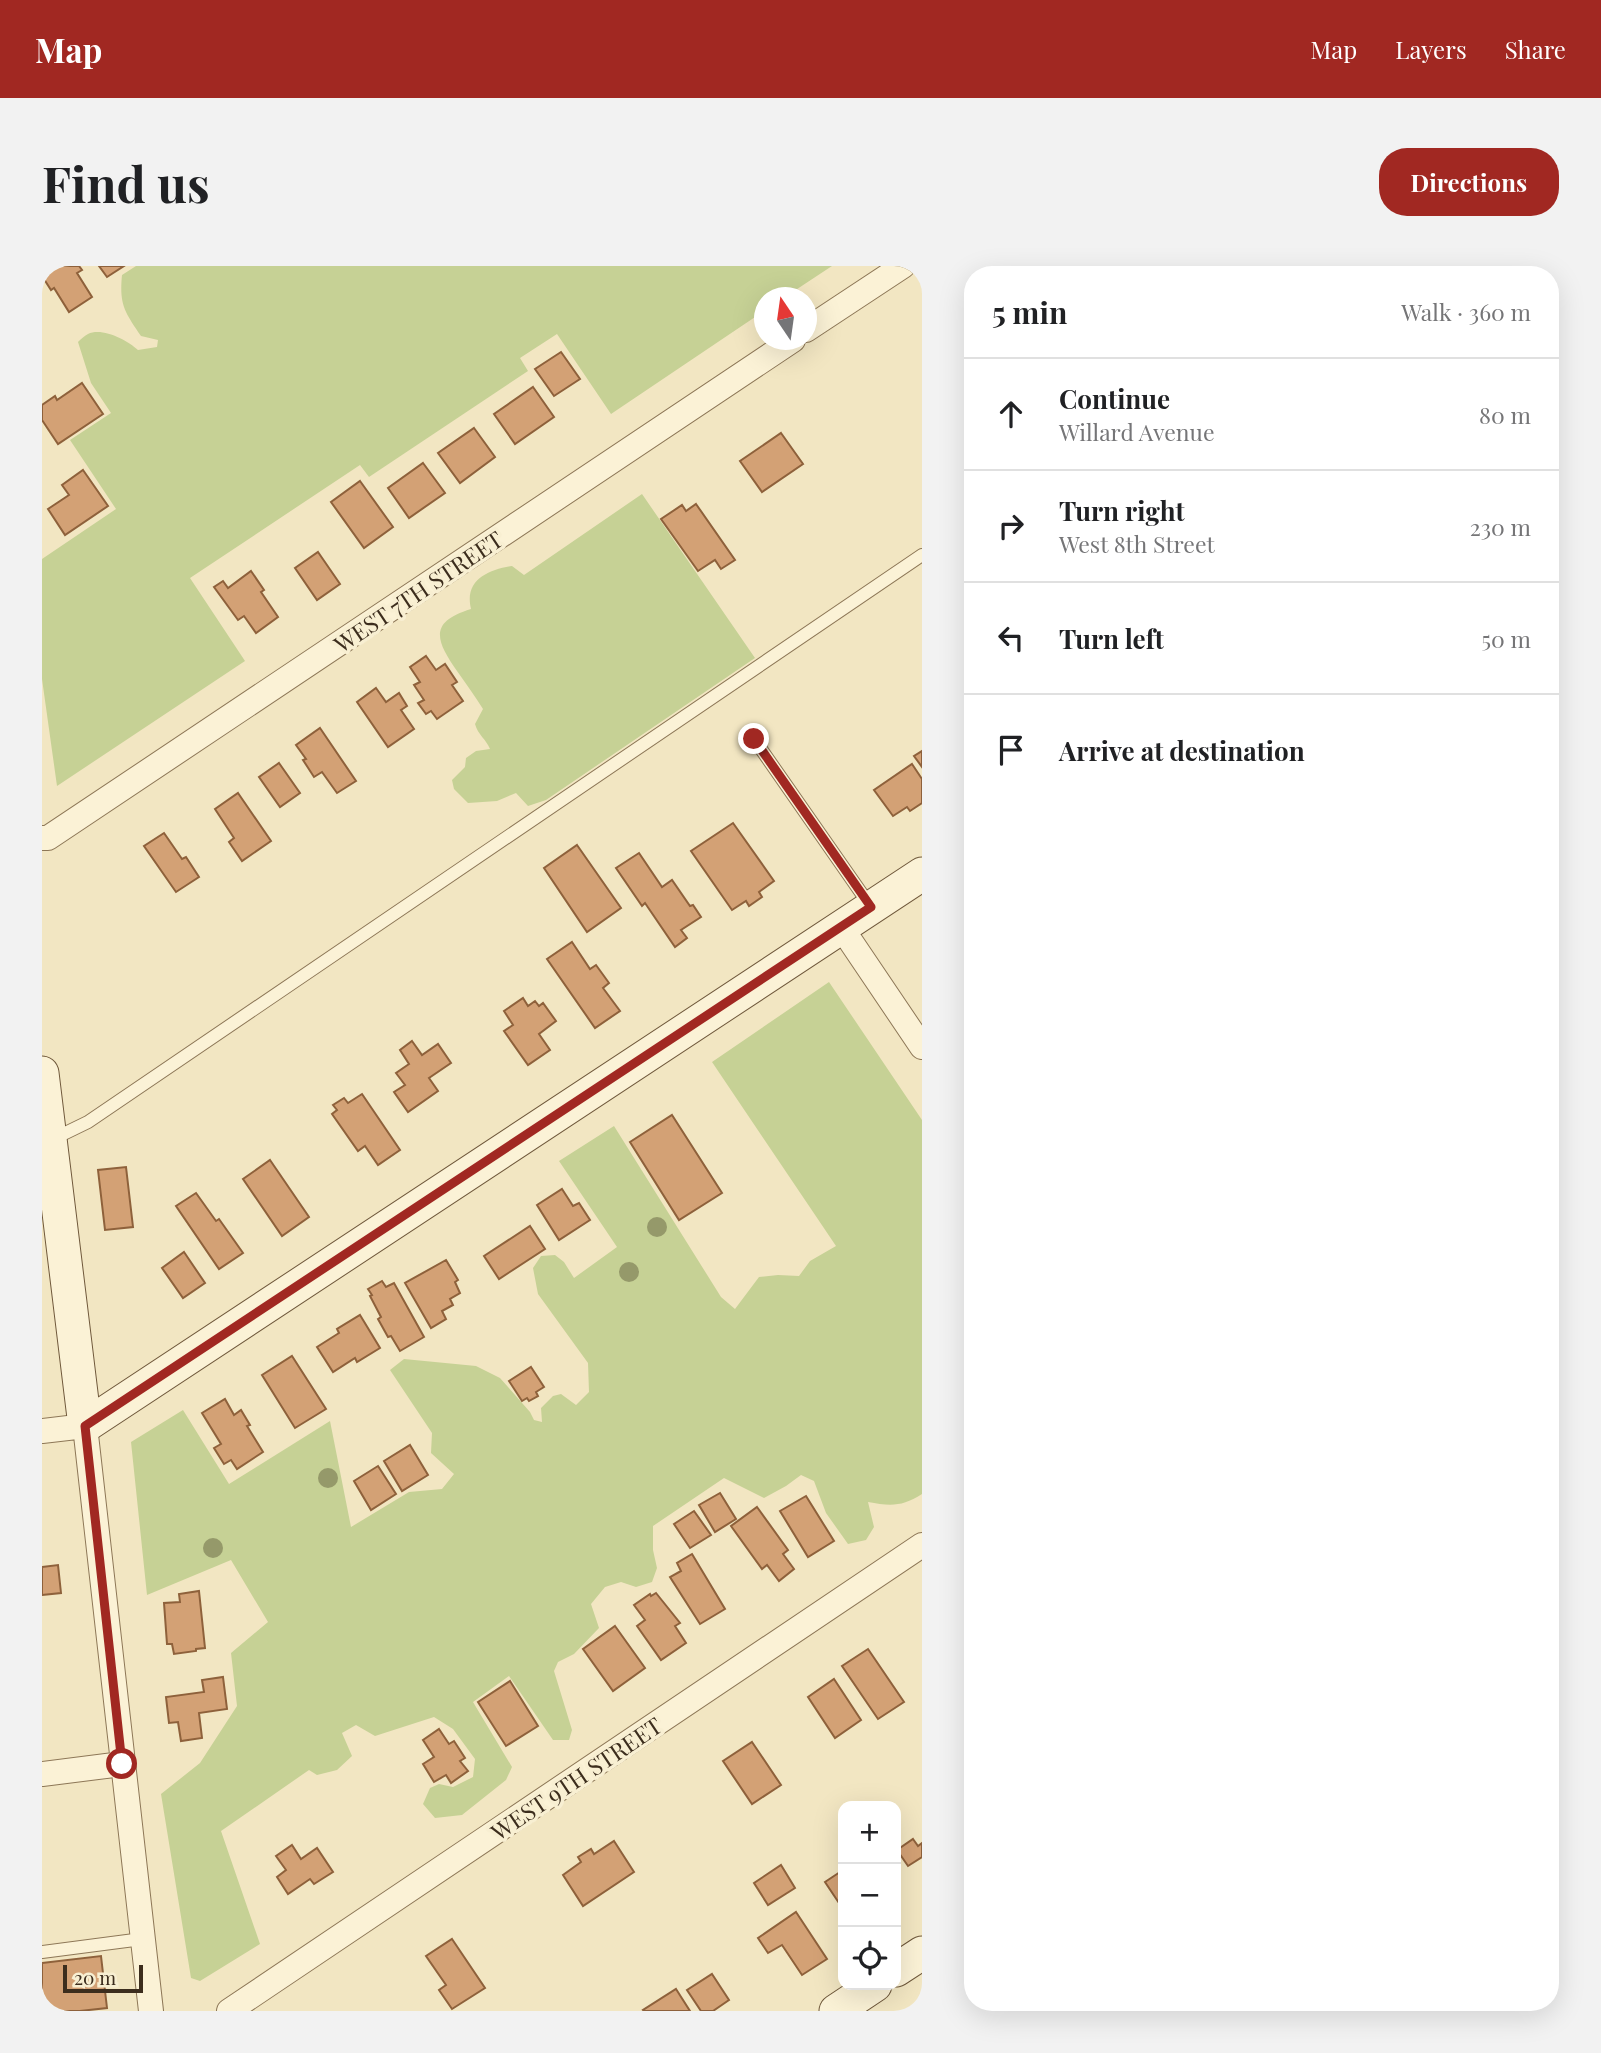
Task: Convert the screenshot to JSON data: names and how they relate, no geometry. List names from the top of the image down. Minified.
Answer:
{"streets":{"street":["WEST 7TH STREET","WEST 9TH STREET"]},"scale_bar":"20 m","north":"top","page":{"header":"Map","nav":["Map","Layers","Share"],"buttons":"Directions","title":"Find us","heading":["5 min","Walk · 360 m"],"list":[["Continue","Willard Avenue","80 m"],["Turn right","West 8th Street","230 m"],["Turn left","50 m"],"Arrive at destination"],"map_buttons":["+","−"],"scale":"20 m"}}
